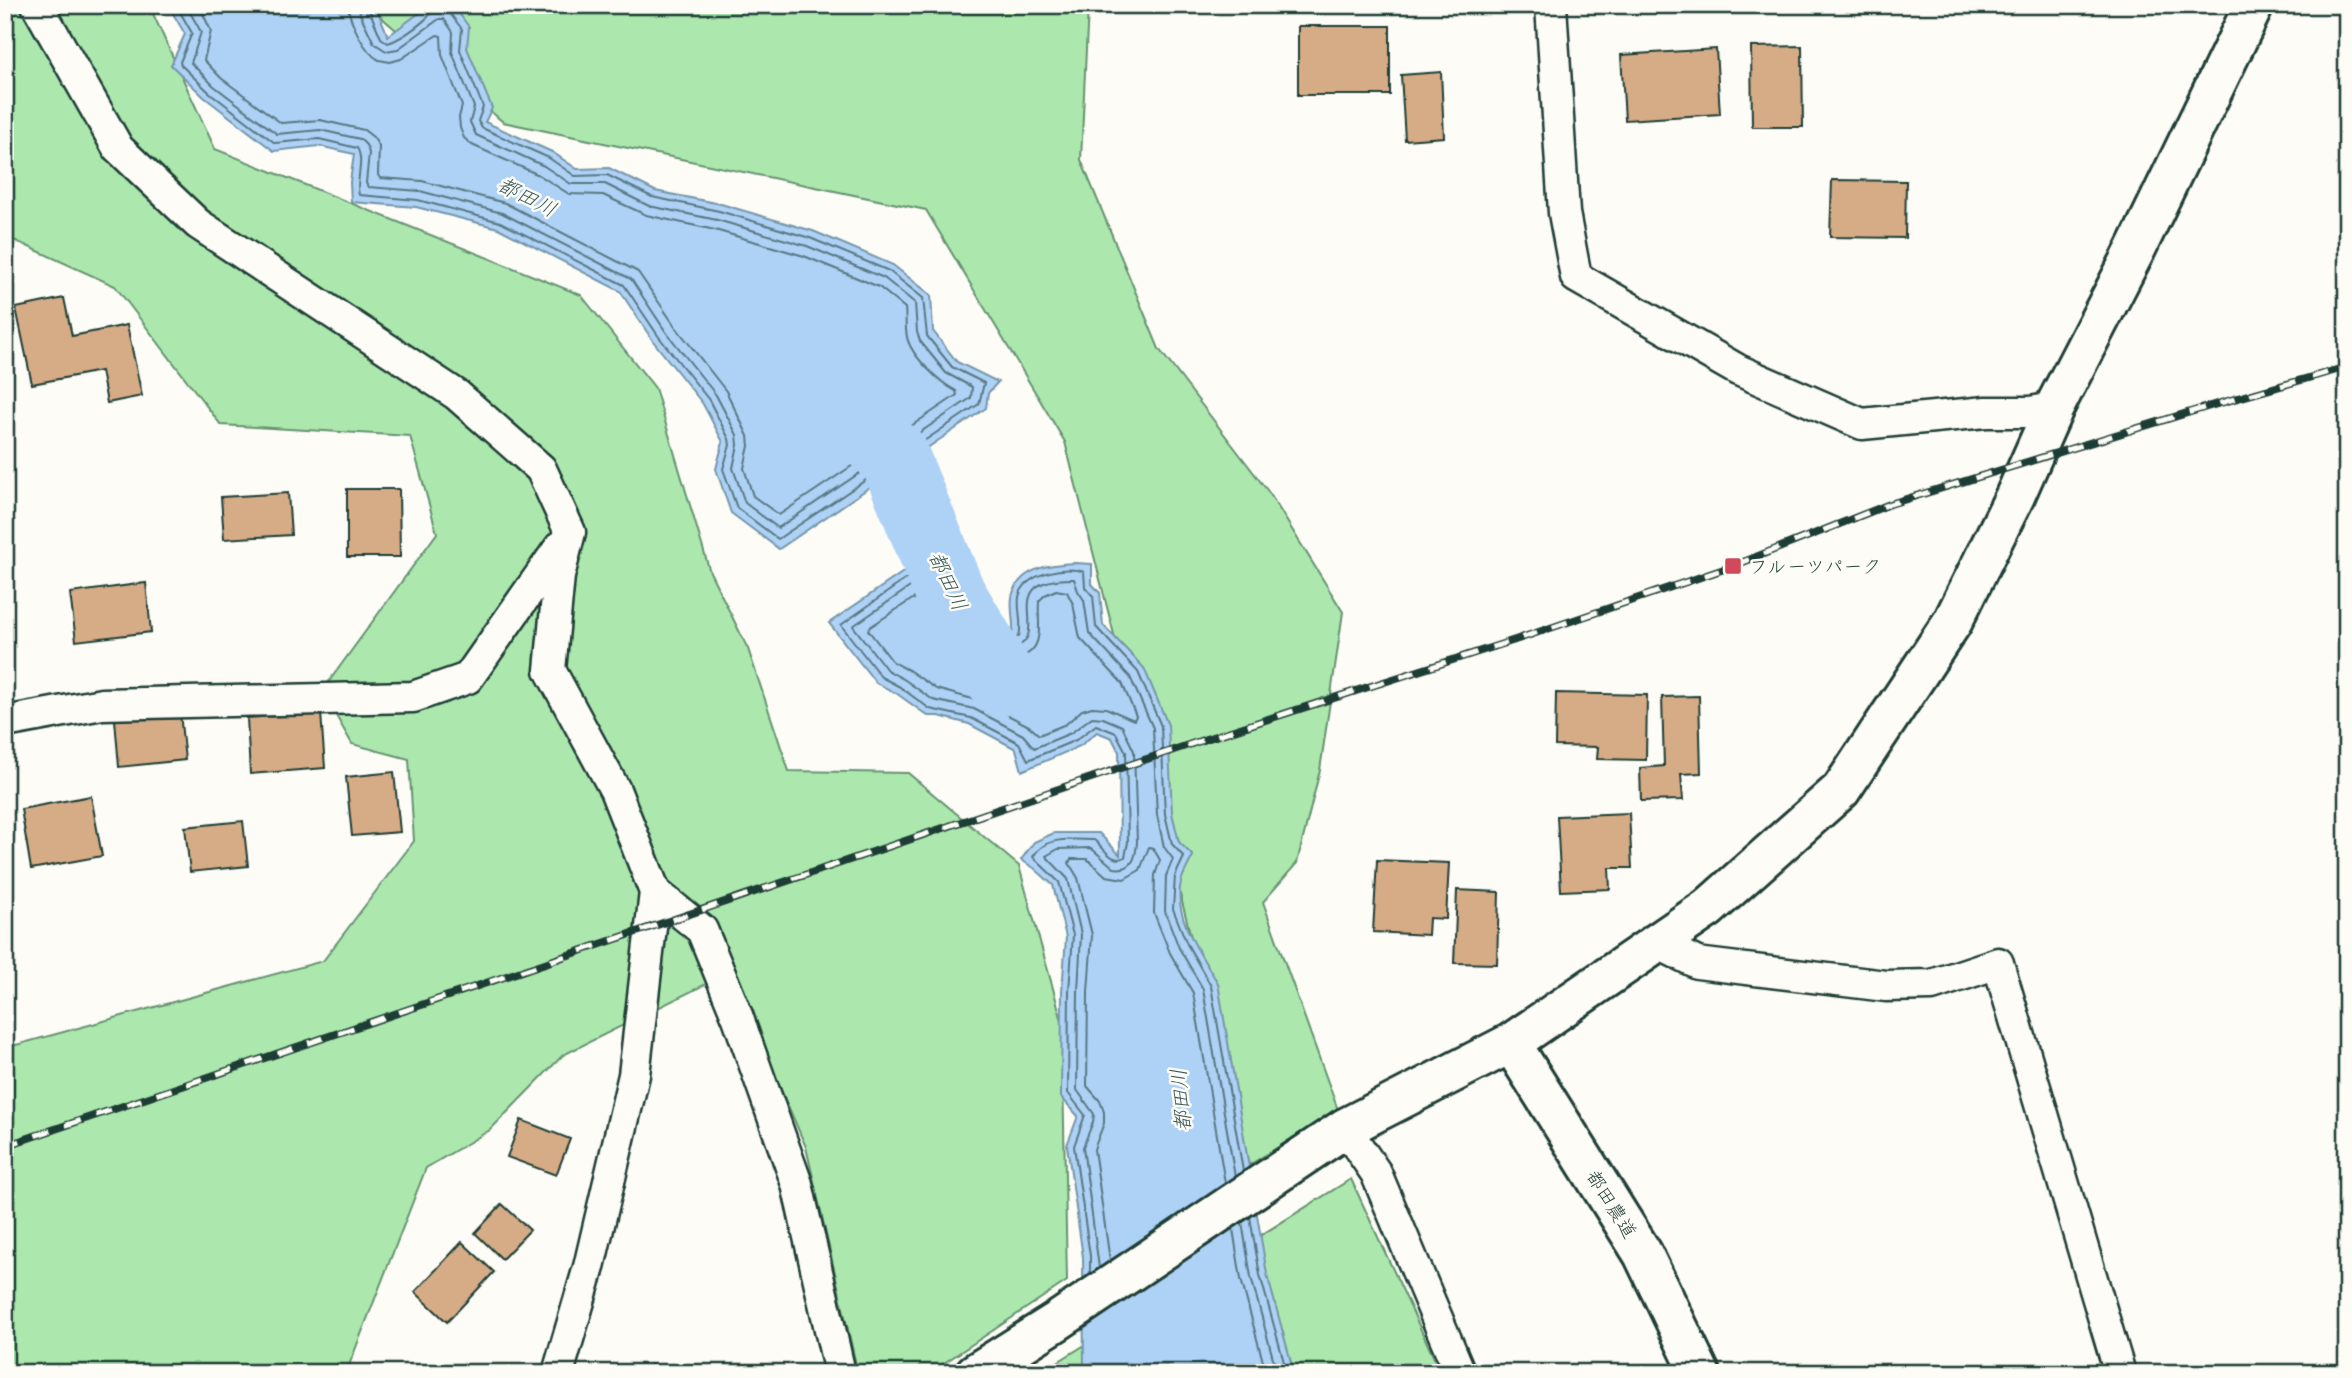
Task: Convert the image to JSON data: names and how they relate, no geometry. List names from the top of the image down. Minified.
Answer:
{"streets":{"street":["都田農道"]},"water":["都田川"],"places":{"transit":["フルーツパーク"]}}
